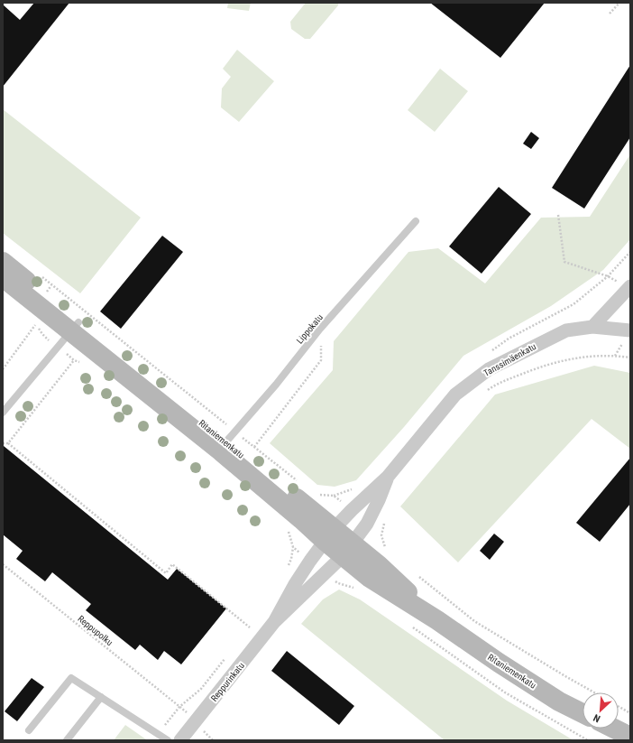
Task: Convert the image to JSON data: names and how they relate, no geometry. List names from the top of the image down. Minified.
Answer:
{"streets":{"street":["Tanssimäenkatu","Ritaniemenkatu","Reppurinkatu"],"lane":["Lippokatu"],"path":["Reppupolku"]},"crossings":[["Lippokatu","Ritaniemenkatu"],["Tanssimäenkatu","Ritaniemenkatu"],["Tanssimäenkatu","Reppurinkatu"],["Ritaniemenkatu","Reppurinkatu"]],"north":"bottom left"}
